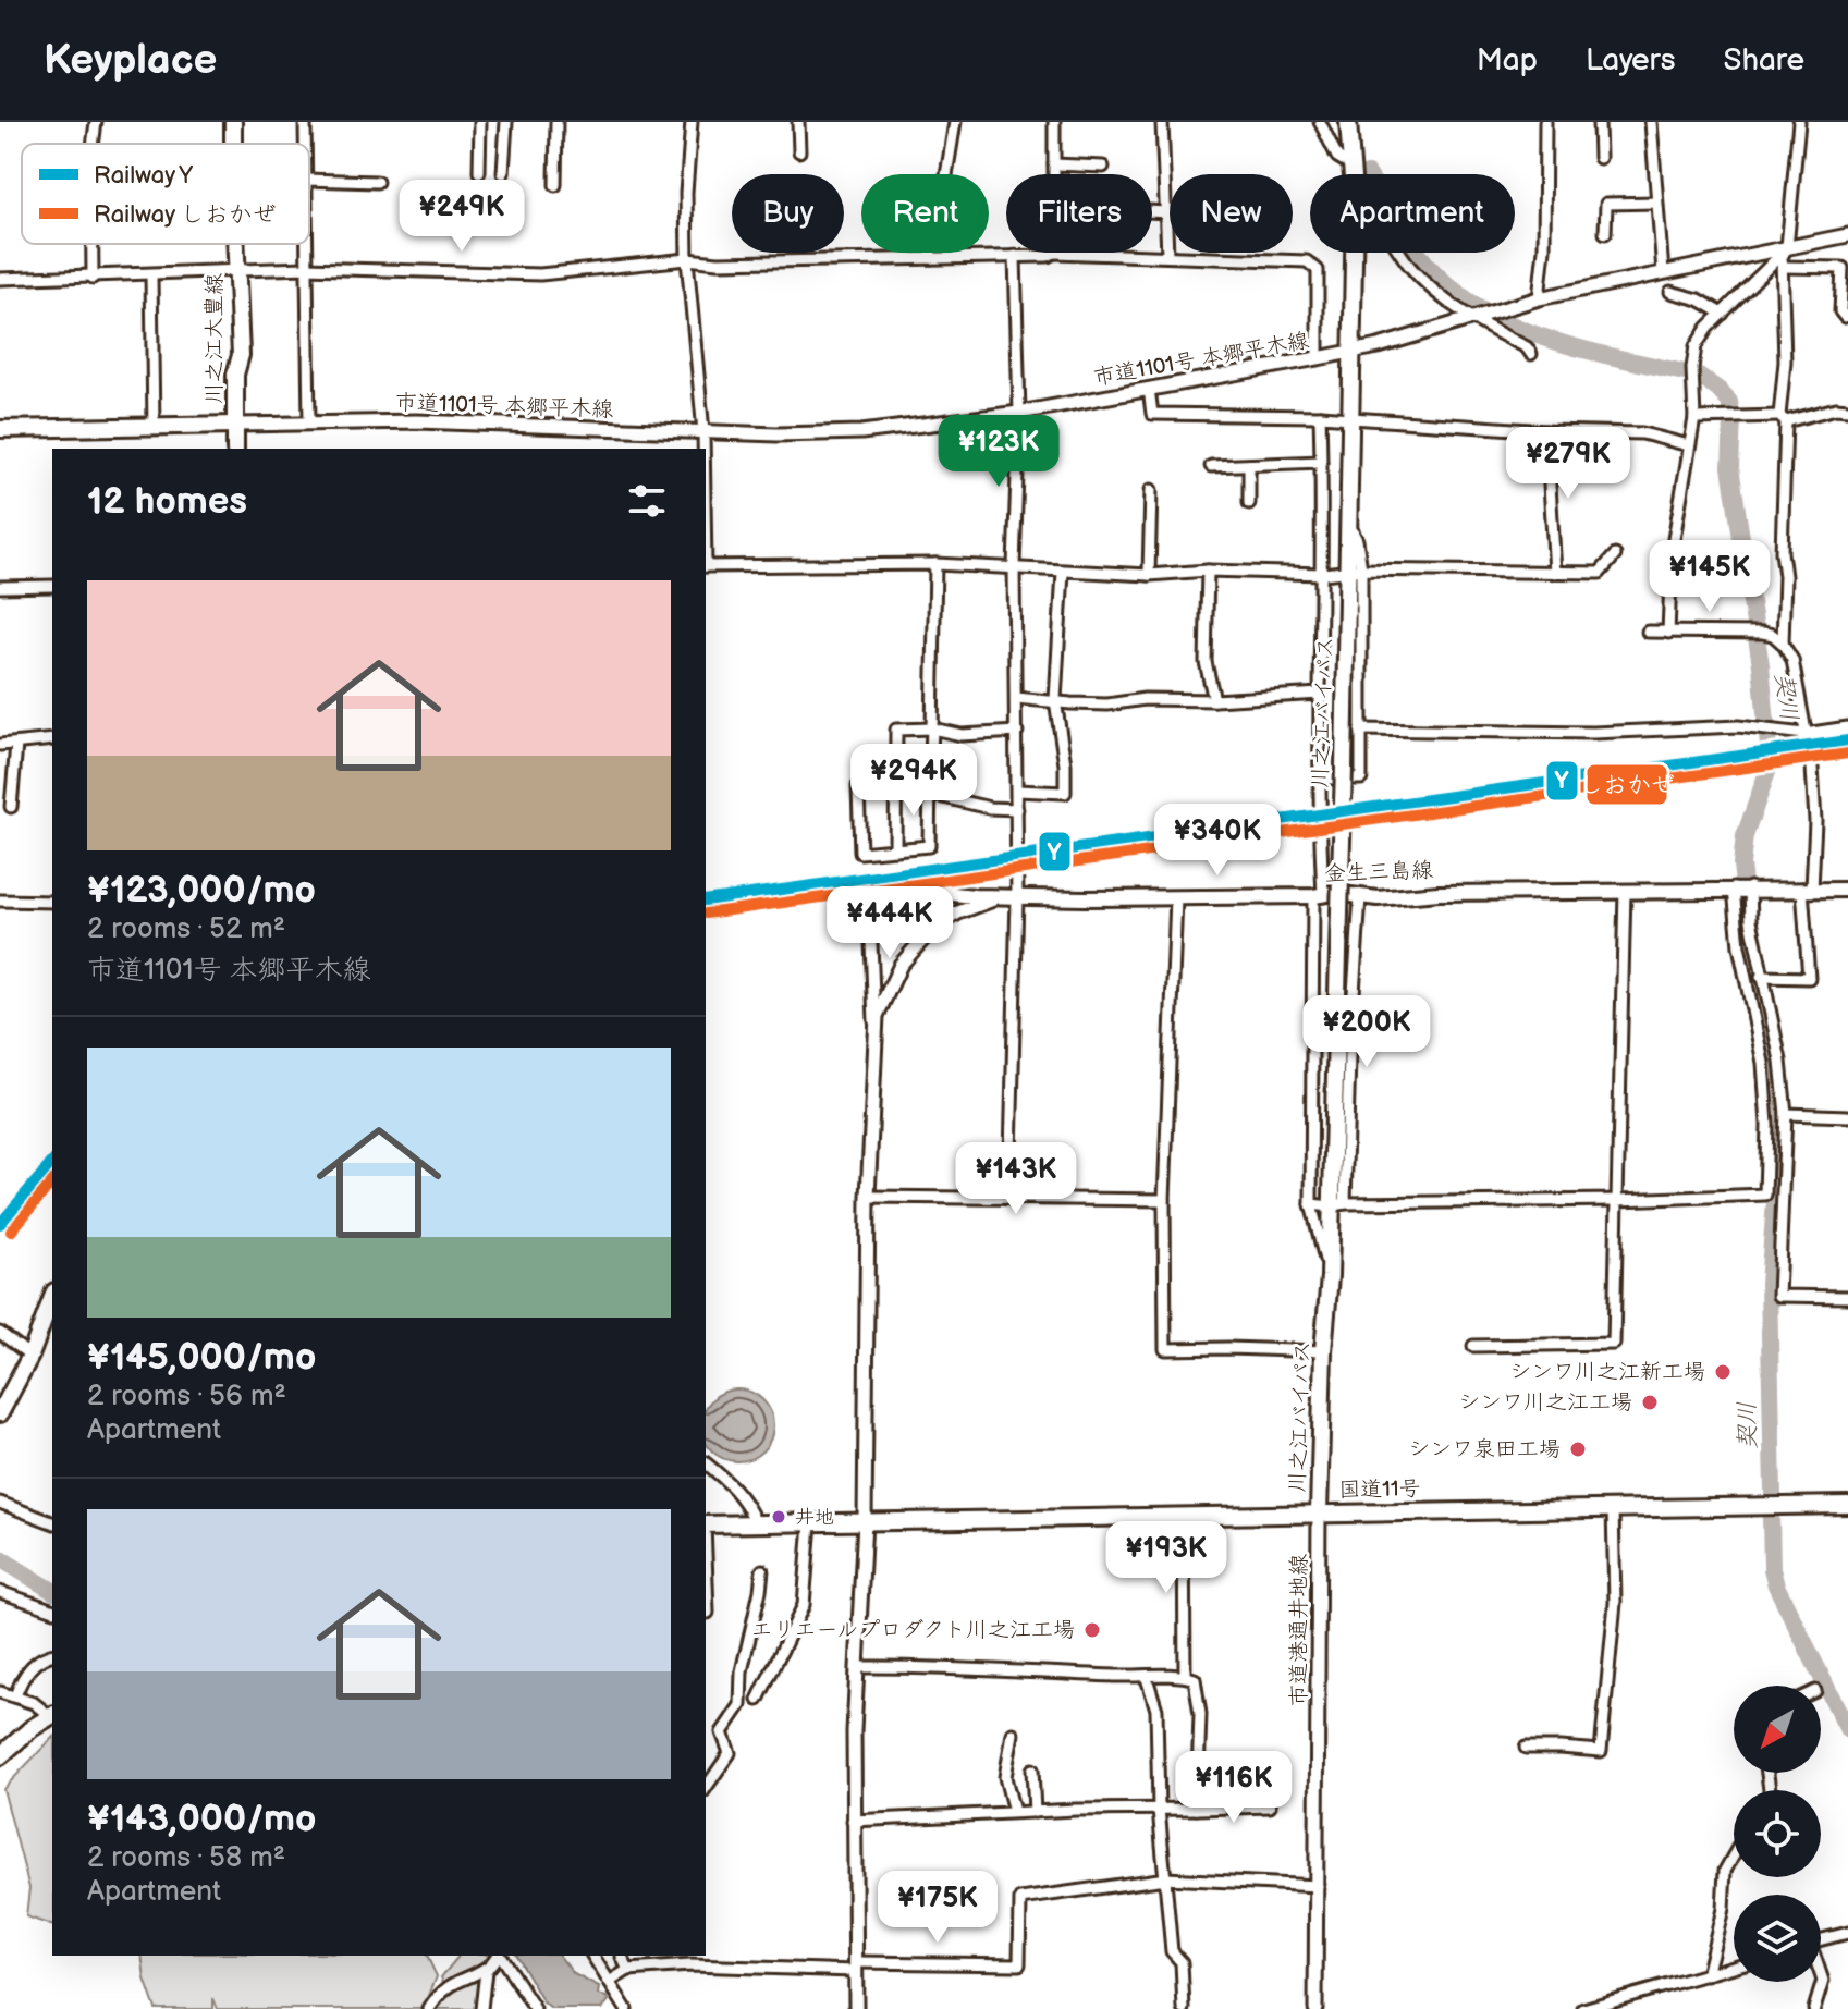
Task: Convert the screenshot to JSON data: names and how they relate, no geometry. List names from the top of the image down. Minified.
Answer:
{"streets":{"main road":["川之江大豊線","川之江バイパス","金生三島線","国道11号"],"street":["市道1101号 本郷平木線","市道港通井地線"]},"crossings":[["川之江大豊線","市道1101号 本郷平木線"],["市道1101号 本郷平木線","川之江バイパス"],["川之江バイパス","国道11号"],["川之江バイパス","市道港通井地線"],["国道11号","市道港通井地線"]],"water":["契川"],"places":["シンワ川之江新工場","シンワ川之江工場","シンワ泉田工場","井地","エリエールプロダクト川之江工場"],"lines":["rail line Y","rail line しおかぜ"],"legend":["Railway Y","Railway しおかぜ"],"north":"bottom left","page":{"header":"Keyplace","nav":["Map","Layers","Share"],"chip":["Buy","Rent","Filters","New","Apartment"],"price":["¥249K","¥123K","¥279K","¥145K","¥294K","¥340K","¥444K","¥200K","¥143K","¥193K","¥116K","¥175K"],"heading":"12 homes","list":[{"name":"¥123,000/mo","note":"2 rooms · 52 m² · 市道1101号 本郷平木線"},{"name":"¥145,000/mo","note":"2 rooms · 56 m² · Apartment"},{"name":"¥143,000/mo","note":"2 rooms · 58 m² · Apartment"}]}}
